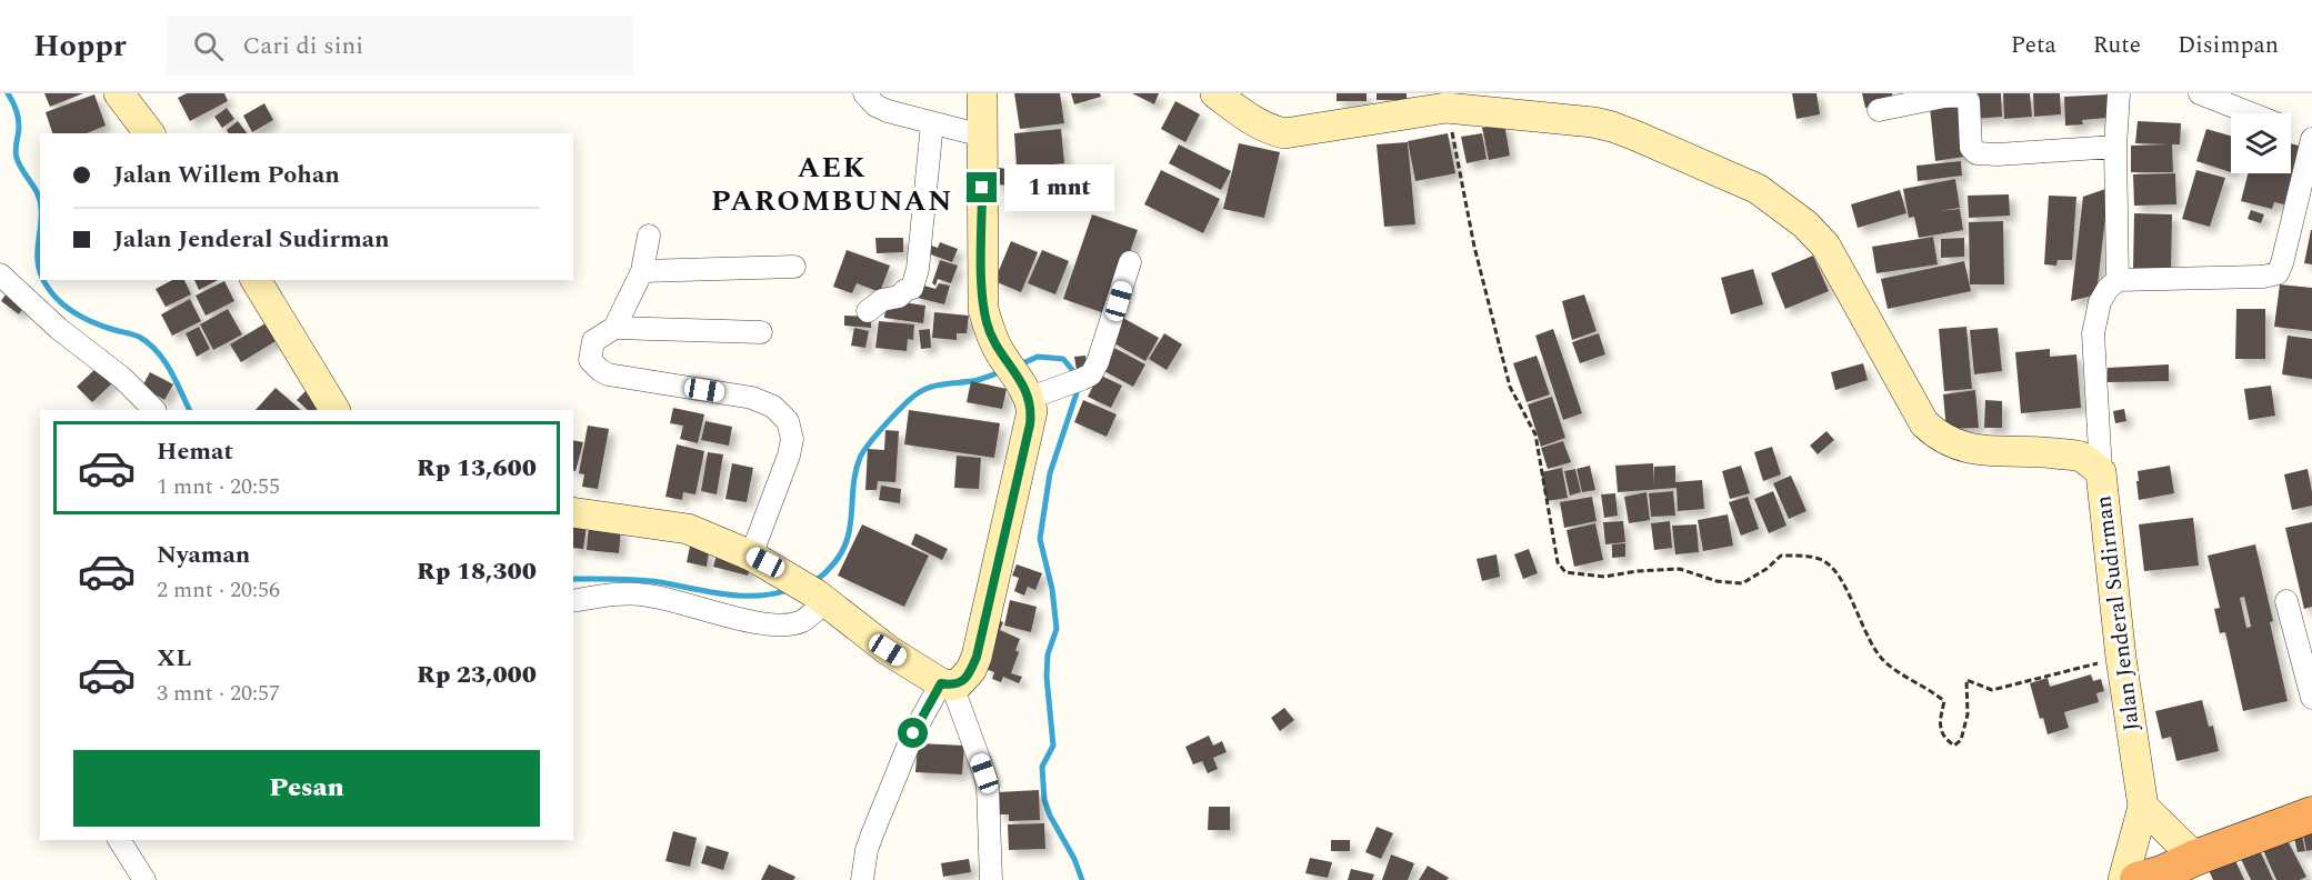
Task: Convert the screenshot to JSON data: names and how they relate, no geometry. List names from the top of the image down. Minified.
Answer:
{"streets":{"main road":["Jalan Jenderal Sudirman"]},"districts":["AEK PAROMBUNAN"],"page":{"header":"Hoppr","search":"Cari di sini","nav":["Peta","Rute","Disimpan"],"banner":["Jalan Willem Pohan","Jalan Jenderal Sudirman"],"bubble":"1 mnt","list":[{"name":"Hemat","note":"1 mnt · 20:55","value":"Rp 13,600"},{"name":"Nyaman","note":"2 mnt · 20:56","value":"Rp 18,300"},{"name":"XL","note":"3 mnt · 20:57","value":"Rp 23,000"}],"buttons":"Pesan"}}
